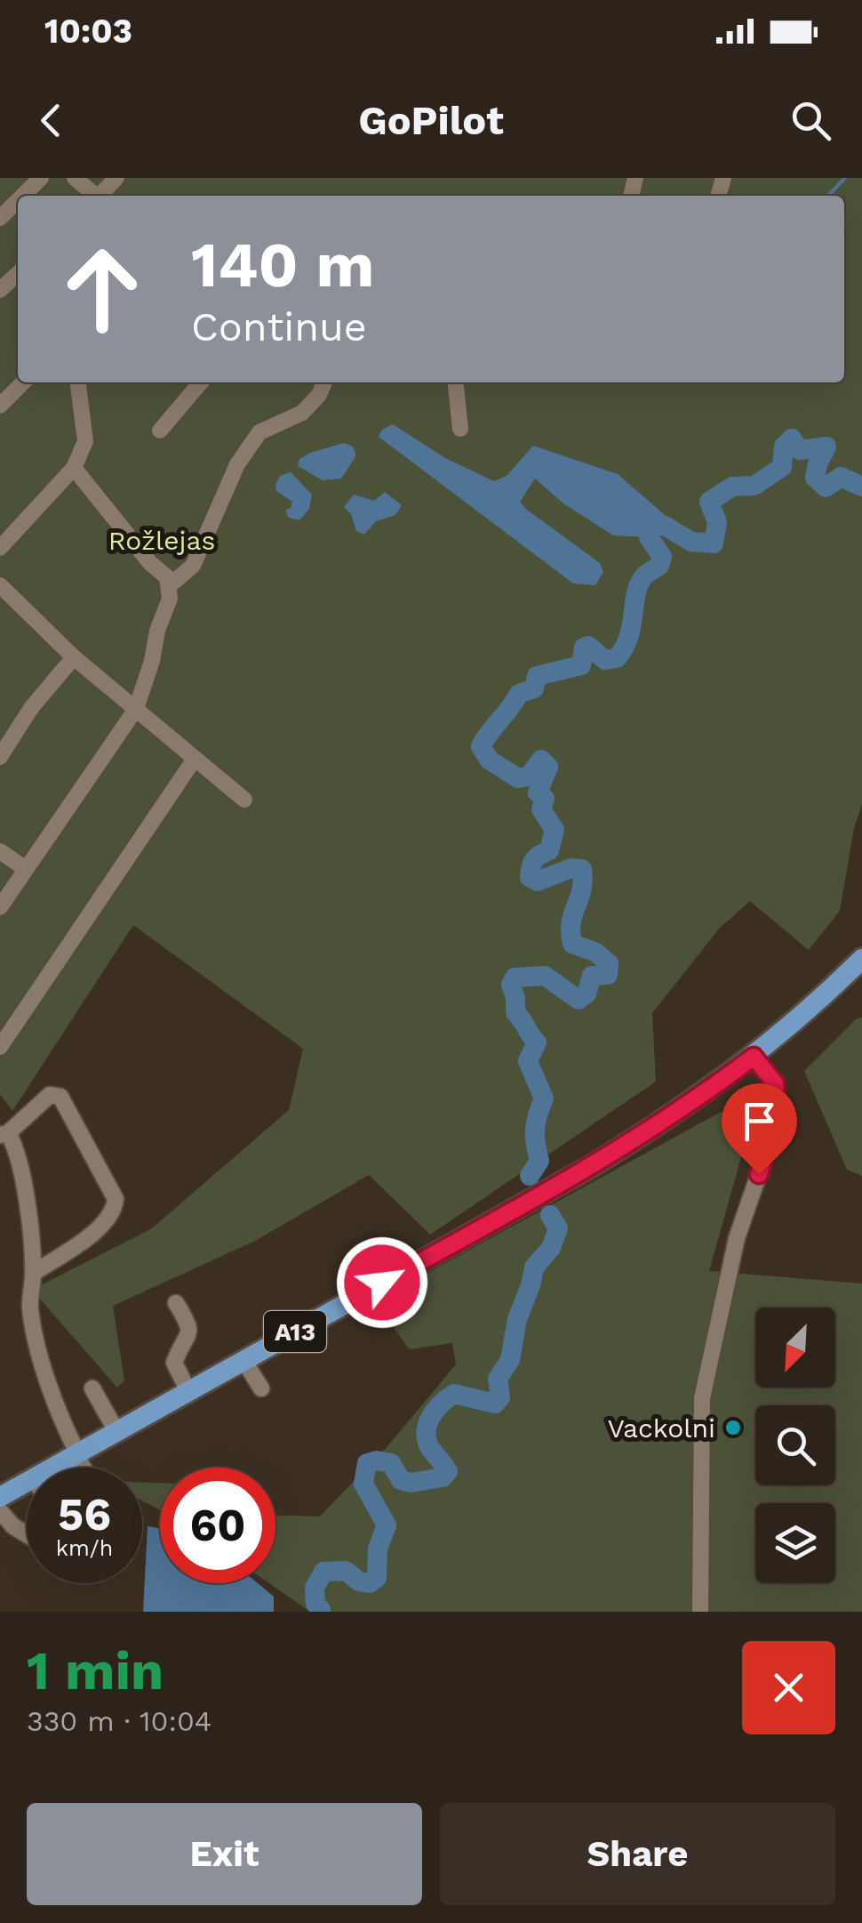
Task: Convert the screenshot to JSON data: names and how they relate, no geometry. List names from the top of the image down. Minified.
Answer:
{"streets":{"main road":["A13"]},"parks":["Rožlejas"],"places":["Vackolni"],"north":"bottom left","page":{"status":"10:03","header":"GoPilot","turn":["140 m","Continue"],"speed":"56 km/h","limit":"60","heading":["1 min","330 m · 10:04"],"buttons":["Exit","Share"]}}
